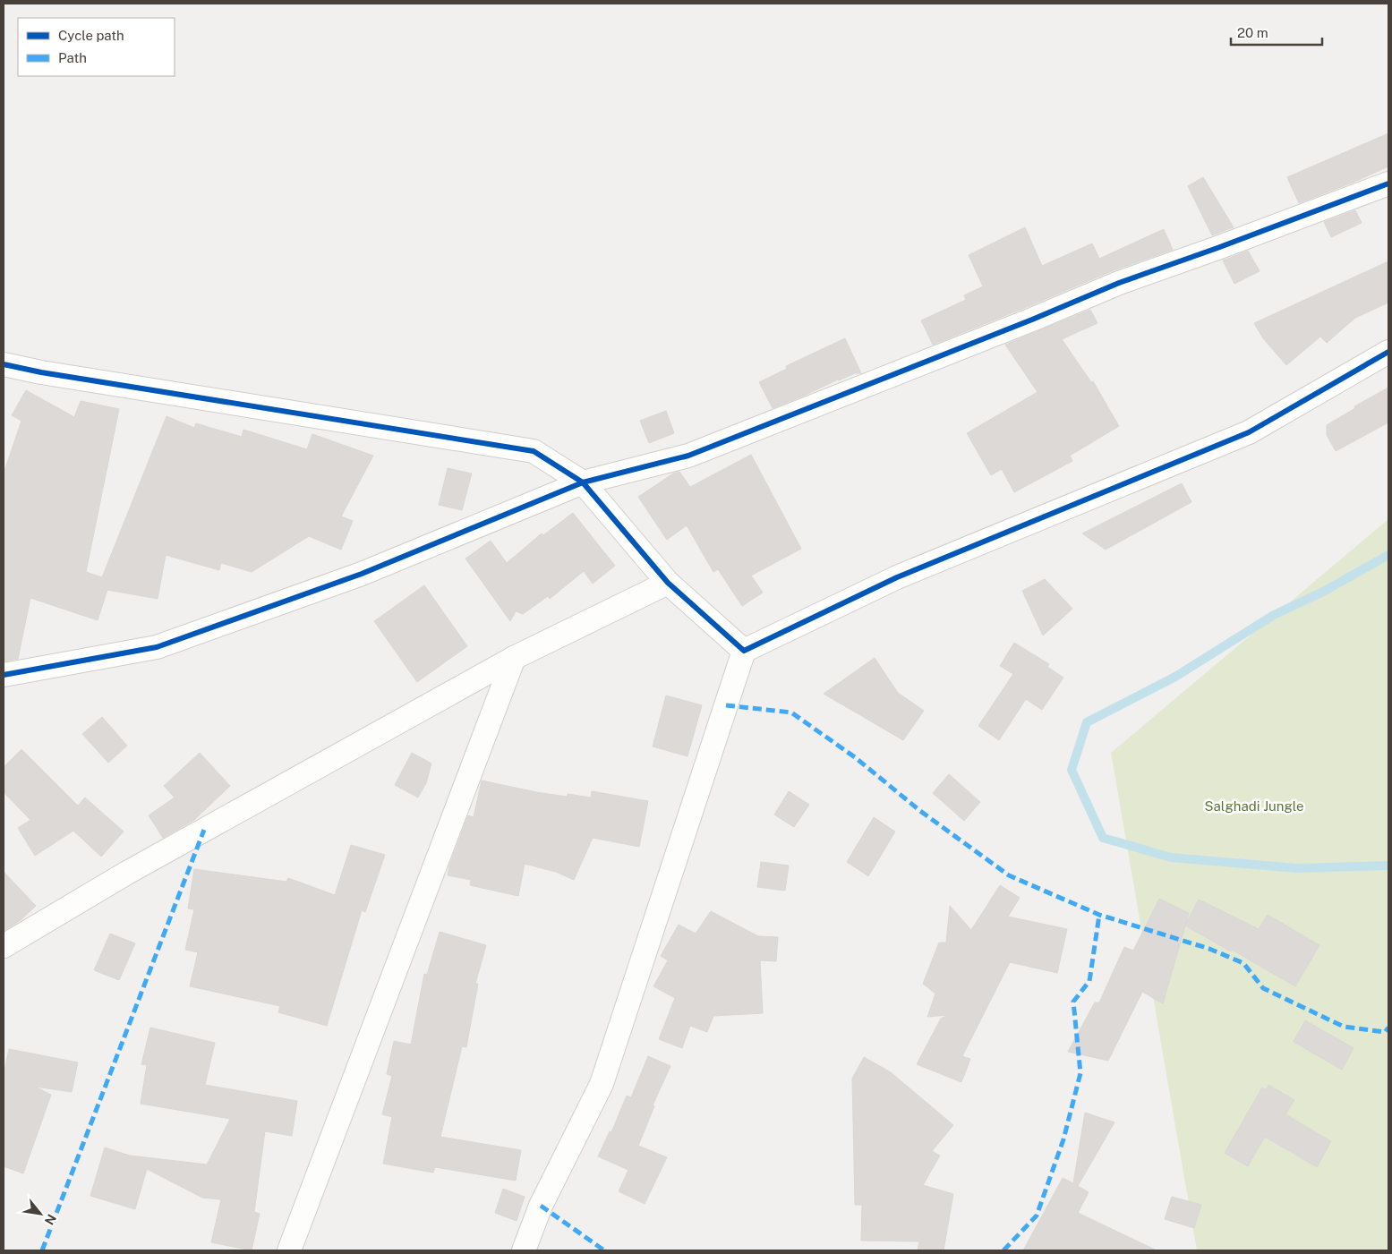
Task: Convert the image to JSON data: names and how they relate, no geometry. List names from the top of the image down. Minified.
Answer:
{"parks":["Salghadi Jungle"],"legend":["Cycle path","Path"],"scale_bar":"20 m","north":"bottom right"}
